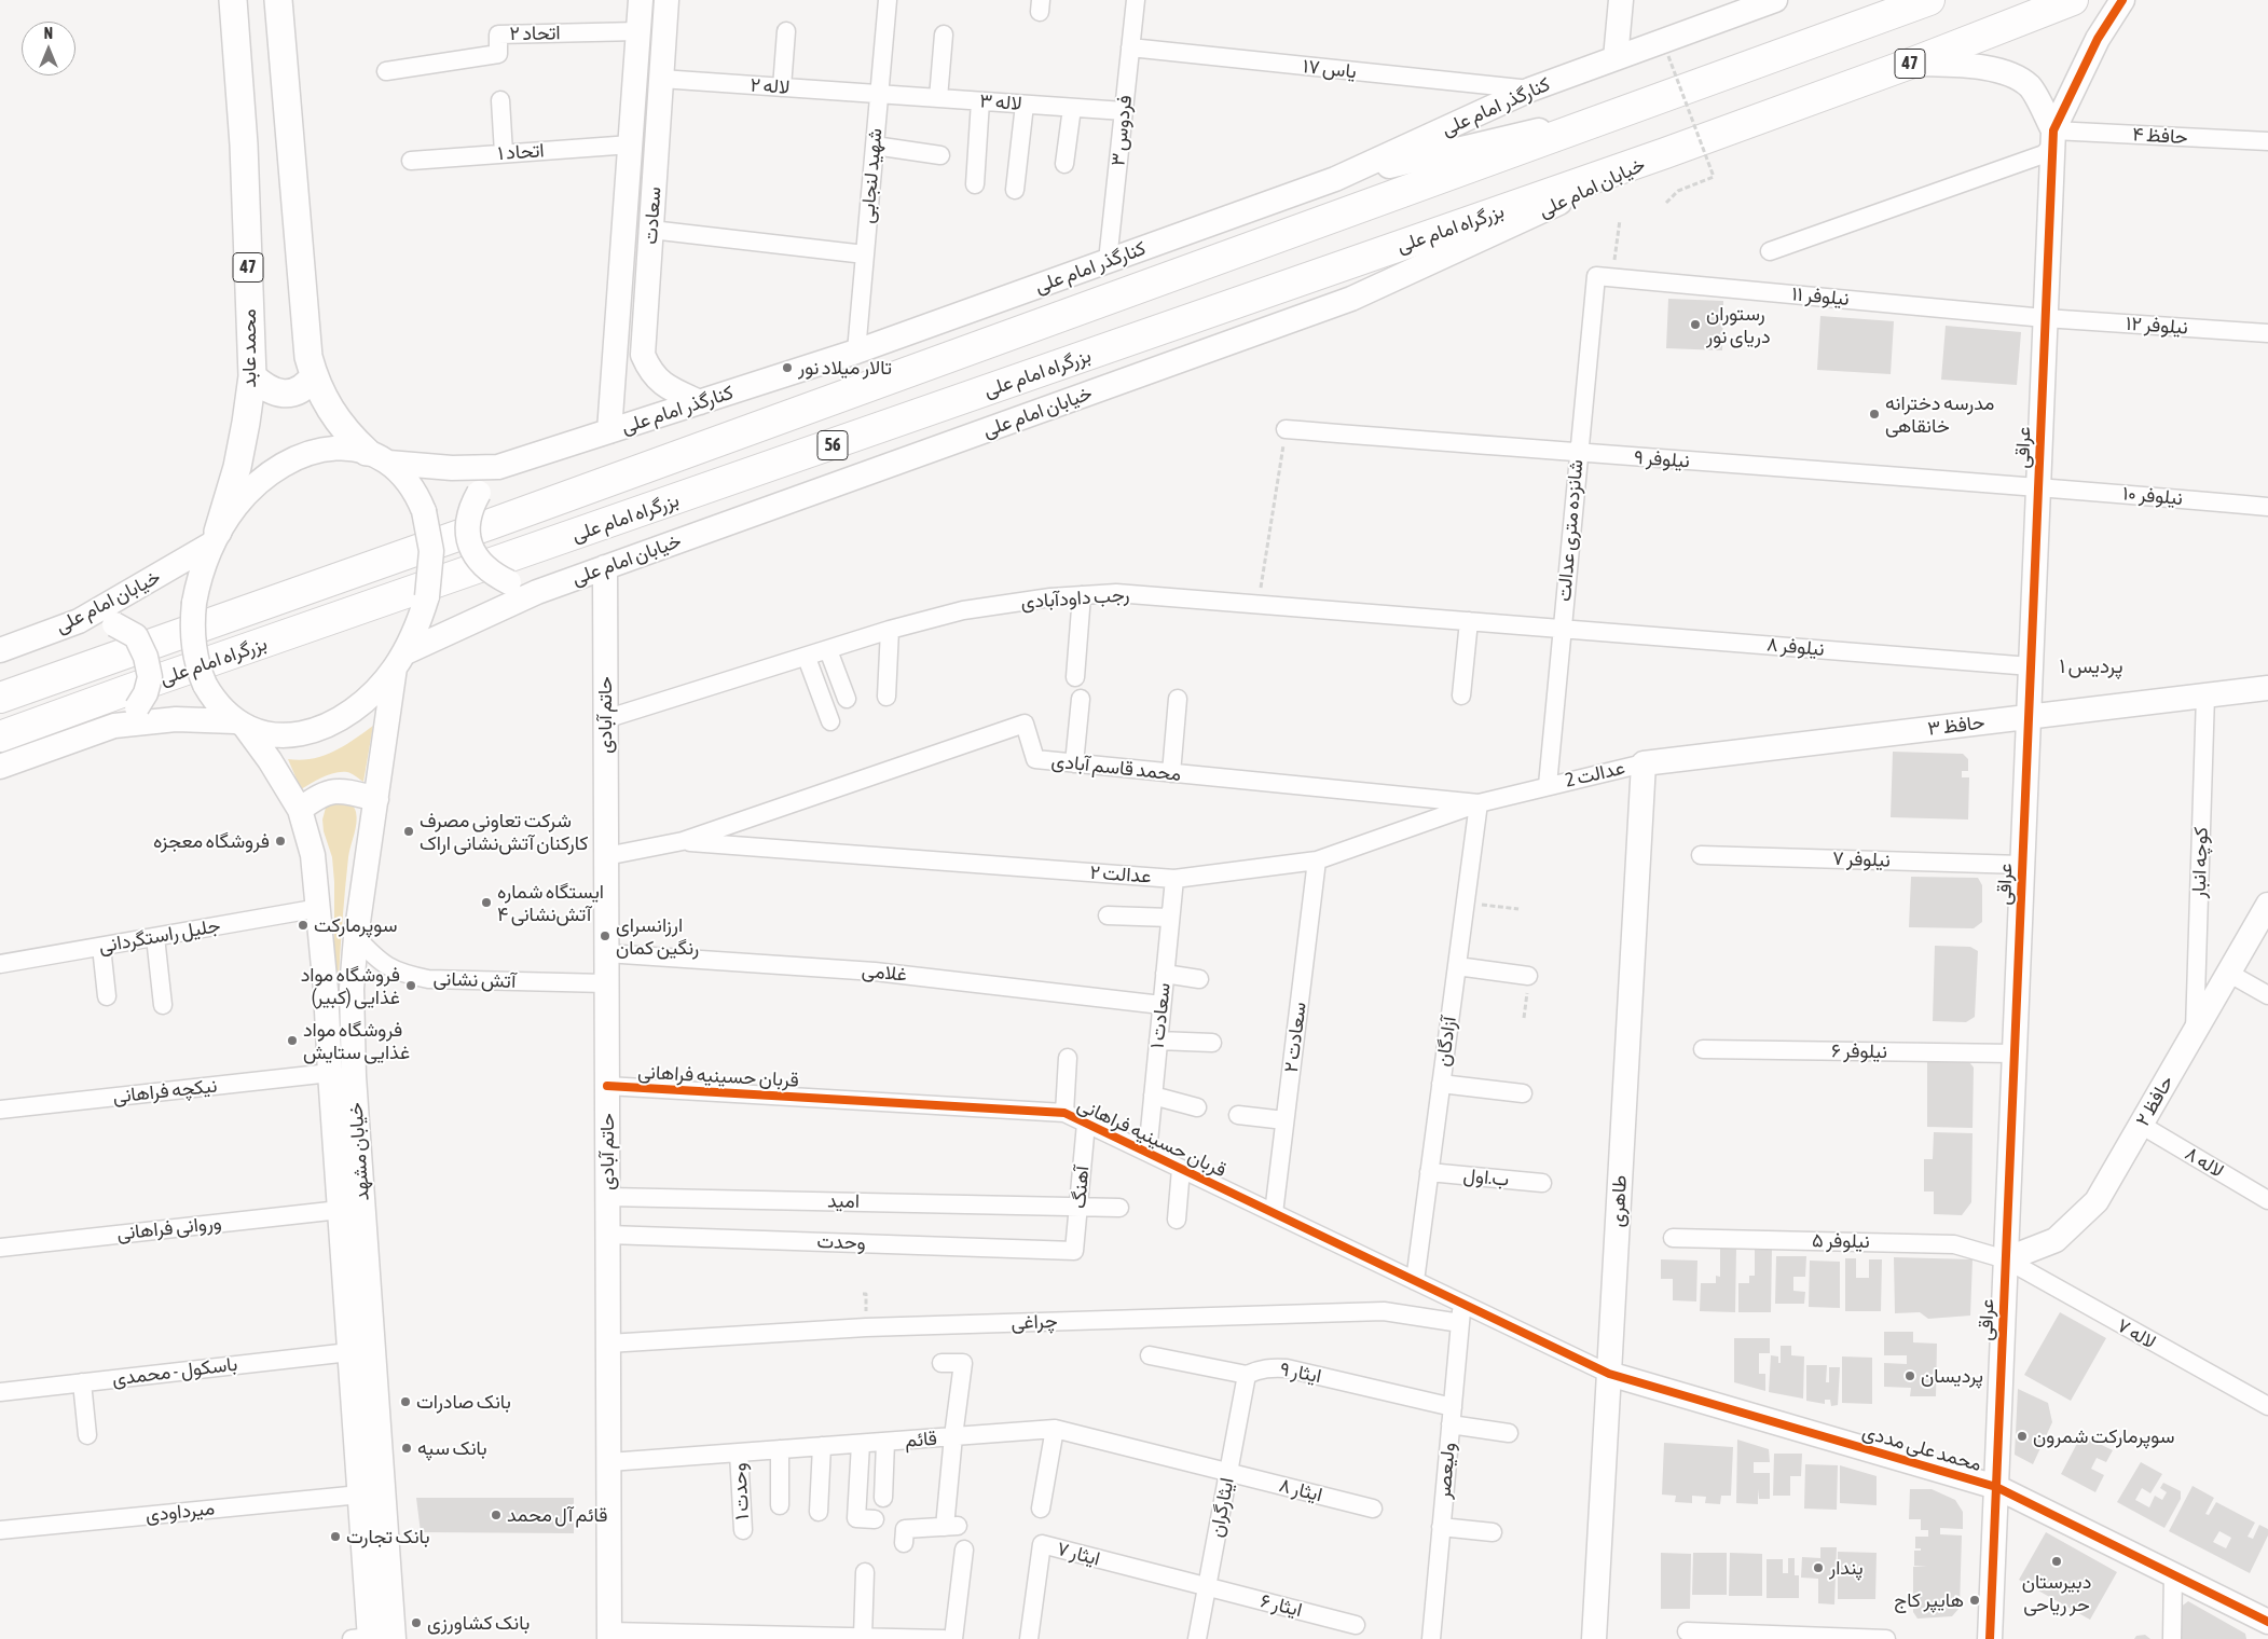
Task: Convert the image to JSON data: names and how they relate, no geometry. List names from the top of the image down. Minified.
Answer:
{"streets":{"highway":["47","بزرگراه امام علی","56"],"main road":["کنارگذر امام علی","خیابان امام علی","سعادت","محمد عابد","عراقی","حاتم آبادی","حافظ ۳","حافظ ۲","خیابان مشهد","طاهری","محمد علی مددی"],"street":["اتحاد ۲","یاس ۱۷","لاله ۲","لاله ۳","فردوس ۳","حافظ ۴","اتحاد ۱","شهید لنجابی","نیلوفر ۱۱","نیلوفر ۱۲","نیلوفر ۹","نیلوفر ۱۰","شانزده متری عدالت","رجب داودآبادی","نیلوفر ۸","محمد قاسم آبادی","عدالت 2","نیلوفر ۷","کوچه انبار","عدالت ۲","جلیل راستگردانی","غلامی","آتش نشانی","سعادت ۱","سعادت ۲","آزادگان","نیلوفر ۶","قربان حسینیه فراهانی","نیکچه فراهانی","لاله ۸","ب.اول","آهنگ","امید","وروانی فراهانی","نیلوفر ۵","وحدت","چراغی","لاله ۷","باسکول - محمدی","ایثار ۹","قائم","ولیعصر","ایثار ۸","وحدت ۱","ایثارگران","میرداودی","ایثار ۷","ایثار ۶"]},"crossings":[["اتحاد ۲","سعادت"],["47","کنارگذر امام علی"],["47","خیابان امام علی"],["47","بزرگراه امام علی"],["47","محمد عابد"],["47","خیابان مشهد"],["یاس ۱۷","کنارگذر امام علی"],["یاس ۱۷","فردوس ۳"],["لاله ۲","لاله ۳"],["لاله ۲","شهید لنجابی"],["لاله ۲","سعادت"],["لاله ۳","فردوس ۳"],["لاله ۳","شهید لنجابی"],["کنارگذر امام علی","فردوس ۳"],["کنارگذر امام علی","شهید لنجابی"],["کنارگذر امام علی","سعادت"],["حافظ ۴","عراقی"],["اتحاد ۱","سعادت"],["خیابان امام علی","بزرگراه امام علی"],["خیابان امام علی","محمد عابد"],["خیابان امام علی","حاتم آبادی"],["خیابان امام علی","خیابان مشهد"],["نیلوفر ۱۱","نیلوفر ۱۲"],["نیلوفر ۱۱","عراقی"],["نیلوفر ۱۱","شانزده متری عدالت"],["نیلوفر ۱۲","عراقی"],["عراقی","نیلوفر ۹"],["عراقی","نیلوفر ۱۰"],["عراقی","نیلوفر ۸"],["عراقی","حافظ ۳"],["عراقی","نیلوفر ۷"],["عراقی","نیلوفر ۶"],["عراقی","حافظ ۲"],["عراقی","نیلوفر ۵"],["عراقی","لاله ۷"],["عراقی","محمد علی مددی"],["نیلوفر ۹","نیلوفر ۱۰"],["نیلوفر ۹","شانزده متری عدالت"],["شانزده متری عدالت","رجب داودآبادی"],["شانزده متری عدالت","نیلوفر ۸"],["شانزده متری عدالت","عدالت 2"],["شانزده متری عدالت","عدالت ۲"],["رجب داودآبادی","نیلوفر ۸"],["رجب داودآبادی","حاتم آبادی"],["حاتم آبادی","محمد قاسم آبادی"],["حاتم آبادی","غلامی"],["حاتم آبادی","آتش نشانی"],["حاتم آبادی","قربان حسینیه فراهانی"],["حاتم آبادی","امید"],["حاتم آبادی","وحدت"],["حاتم آبادی","چراغی"],["حاتم آبادی","قائم"],["حافظ ۳","عدالت 2"],["حافظ ۳","کوچه انبار"],["حافظ ۳","طاهری"],["محمد قاسم آبادی","عدالت ۲"],["محمد قاسم آبادی","آزادگان"],["عدالت 2","عدالت ۲"],["عدالت 2","طاهری"],["کوچه انبار","حافظ ۲"],["عدالت ۲","سعادت ۱"],["عدالت ۲","سعادت ۲"],["عدالت ۲","آزادگان"],["جلیل راستگردانی","خیابان مشهد"],["غلامی","سعادت ۱"],["آتش نشانی","خیابان مشهد"],["سعادت ۱","قربان حسینیه فراهانی"],["سعادت ۲","قربان حسینیه فراهانی"],["آزادگان","قربان حسینیه فراهانی"],["آزادگان","ب.اول"],["قربان حسینیه فراهانی","آهنگ"],["قربان حسینیه فراهانی","طاهری"],["قربان حسینیه فراهانی","محمد علی مددی"],["قربان حسینیه فراهانی","ولیعصر"],["نیکچه فراهانی","خیابان مشهد"],["حافظ ۲","لاله ۸"],["حافظ ۲","نیلوفر ۵"],["حافظ ۲","لاله ۷"],["خیابان مشهد","وروانی فراهانی"],["خیابان مشهد","باسکول - محمدی"],["خیابان مشهد","میرداودی"],["آهنگ","امید"],["آهنگ","وحدت"],["طاهری","محمد علی مددی"],["نیلوفر ۵","لاله ۷"],["چراغی","ولیعصر"],["ایثار ۹","ولیعصر"],["ایثار ۹","ایثارگران"],["قائم","ایثار ۸"],["قائم","وحدت ۱"],["قائم","ایثارگران"],["ایثار ۸","ایثارگران"],["ایثارگران","ایثار ۷"],["ایثارگران","ایثار ۶"],["ایثار ۷","ایثار ۶"]],"districts":["پردیس ۱"],"places":["رستوران دریای نور","تالار میلاد نور","مدرسه دخترانه خانقاهی","شرکت تعاونی مصرف کارکنان آتش‌نشانی اراک","فروشگاه معجزه","ایستگاه شماره ۴ آتش‌نشانی","سوپرمارکت","ارزانسرای رنگین کمان","فروشگاه مواد غذایی (کبیر)","فروشگاه مواد غذایی ستایش","پردیسان","بانک صادرات","سوپرمارکت شمرون","بانک سپه","قائم آل محمد","بانک تجارت","دبیرستان حر ریاحی","پندار","هایپر کاج","بانک کشاورزی"],"north":"top"}
